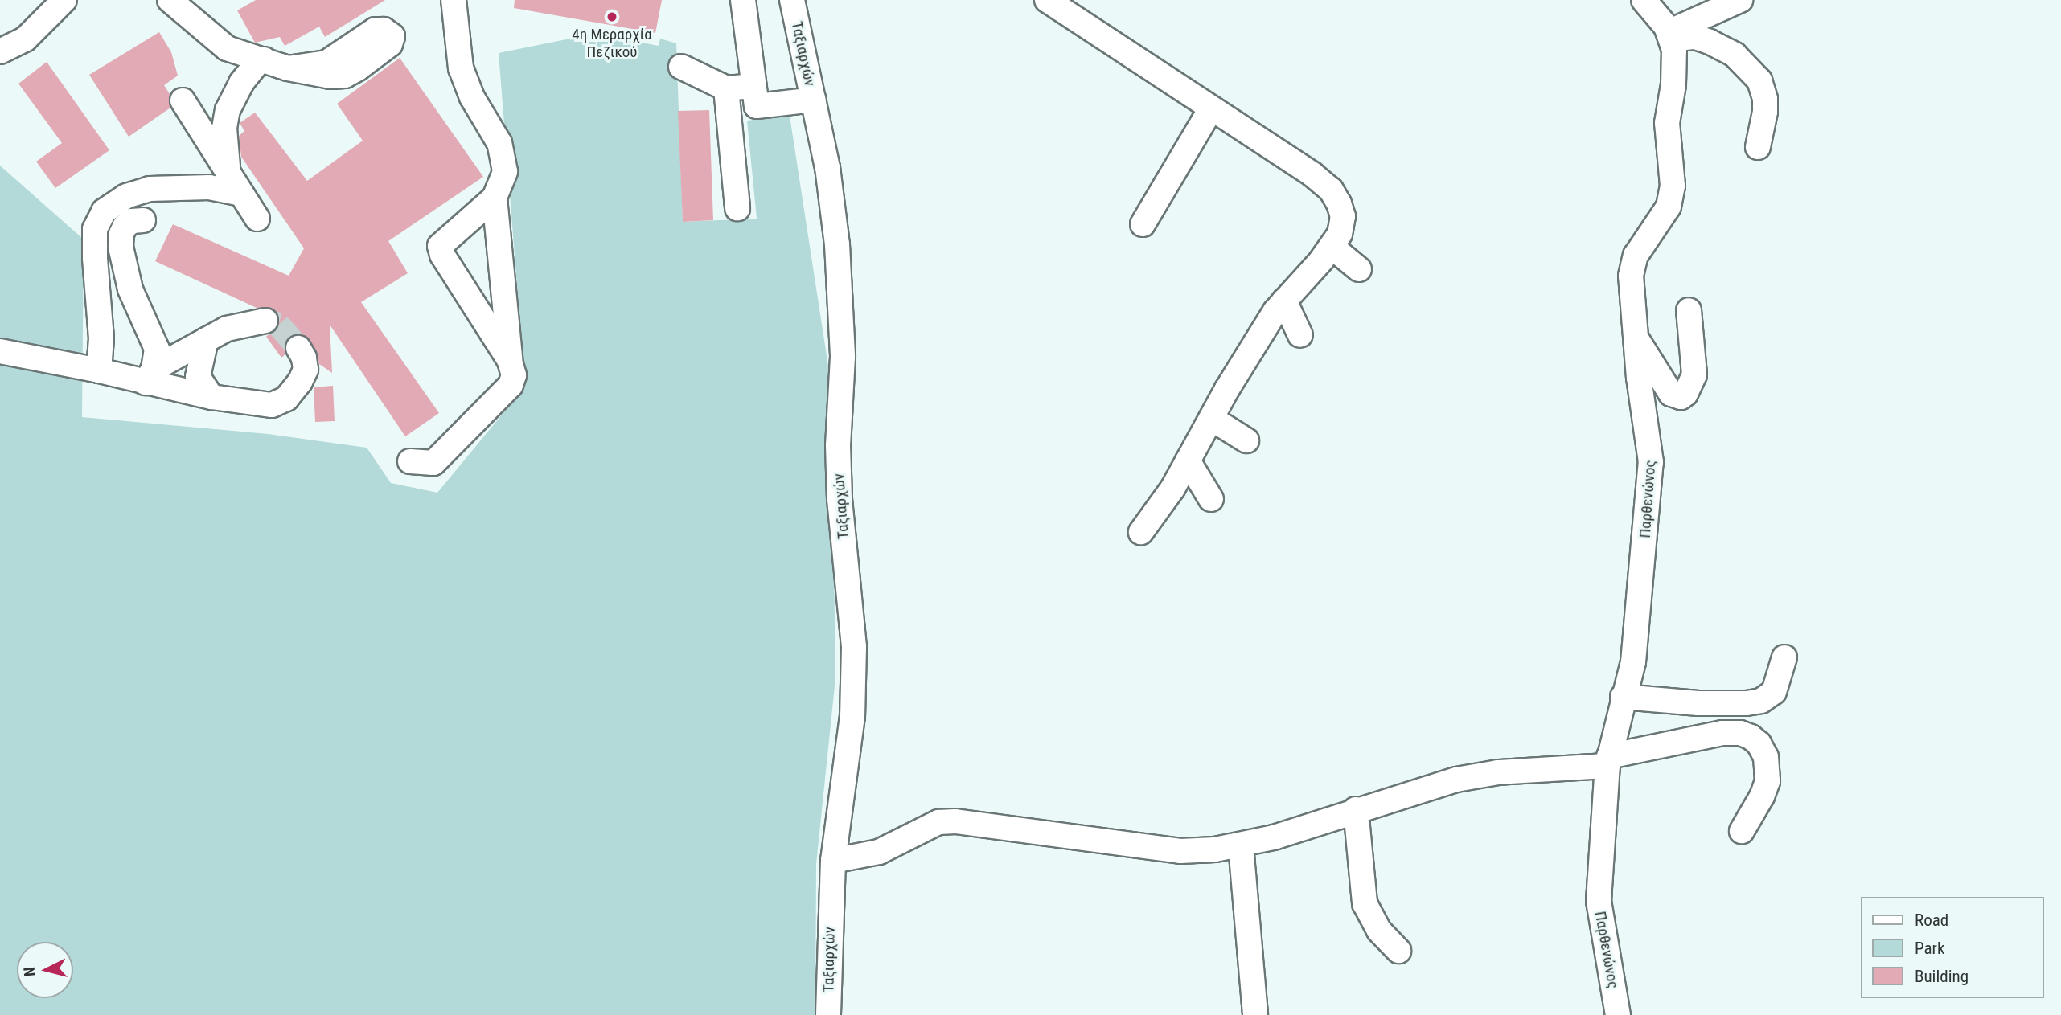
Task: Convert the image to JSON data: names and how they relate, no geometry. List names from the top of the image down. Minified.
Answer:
{"streets":{"street":["Ταξιαρχών","Παρθενώνος"]},"places":["4η Μεραρχία Πεζικού"],"legend":["Road","Park","Building"],"north":"left"}
